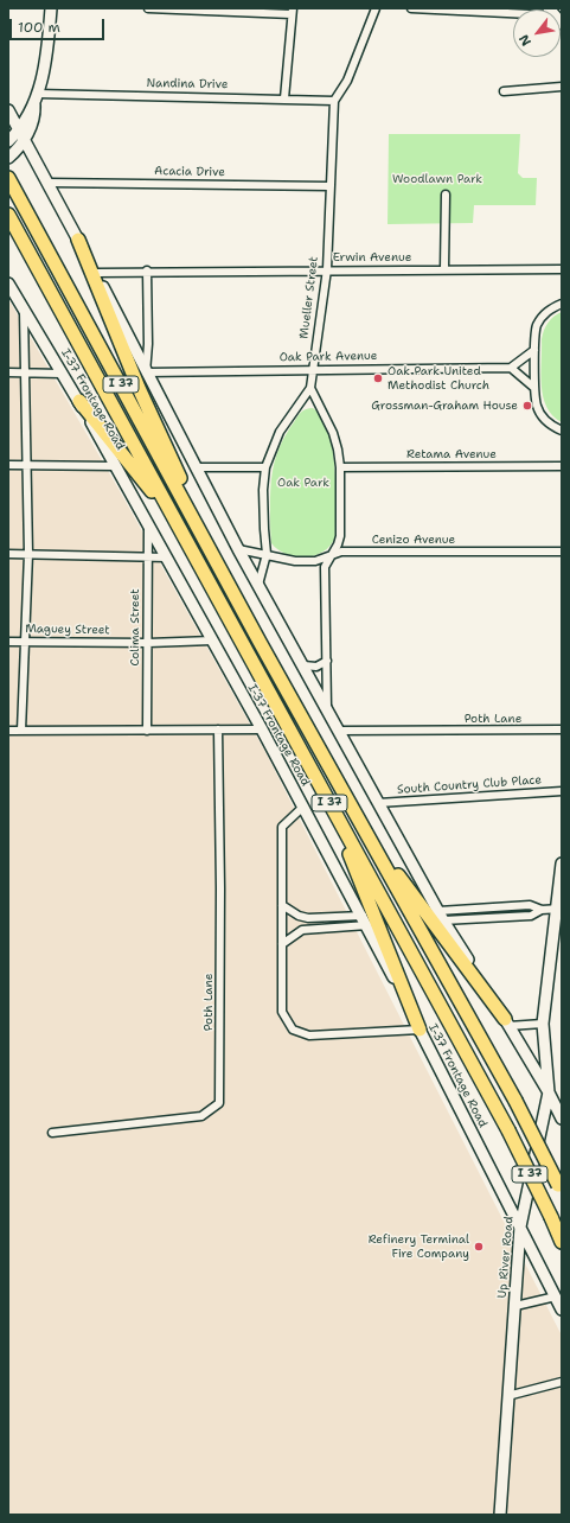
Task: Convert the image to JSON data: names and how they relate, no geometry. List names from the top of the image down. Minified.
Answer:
{"streets":{"highway":["I 37"],"main road":["I-37 Frontage Road","Up River Road"],"street":["Nandina Drive","Acacia Drive","Erwin Avenue","Mueller Street","Oak Park Avenue","Retama Avenue","Cenizo Avenue","Colima Street","Maguey Street","Poth Lane","South Country Club Place"]},"crossings":[["Nandina Drive","Mueller Street"],["Acacia Drive","Mueller Street"],["Erwin Avenue","Mueller Street"],["Mueller Street","Oak Park Avenue"],["I-37 Frontage Road","Colima Street"],["I-37 Frontage Road","Maguey Street"],["I-37 Frontage Road","Up River Road"],["Colima Street","Maguey Street"]],"parks":["Woodlawn Park","Oak Park"],"places":["Oak Park United Methodist Church","Grossman-Graham House","Refinery Terminal Fire Company"],"scale_bar":"100 m","north":"bottom left"}
